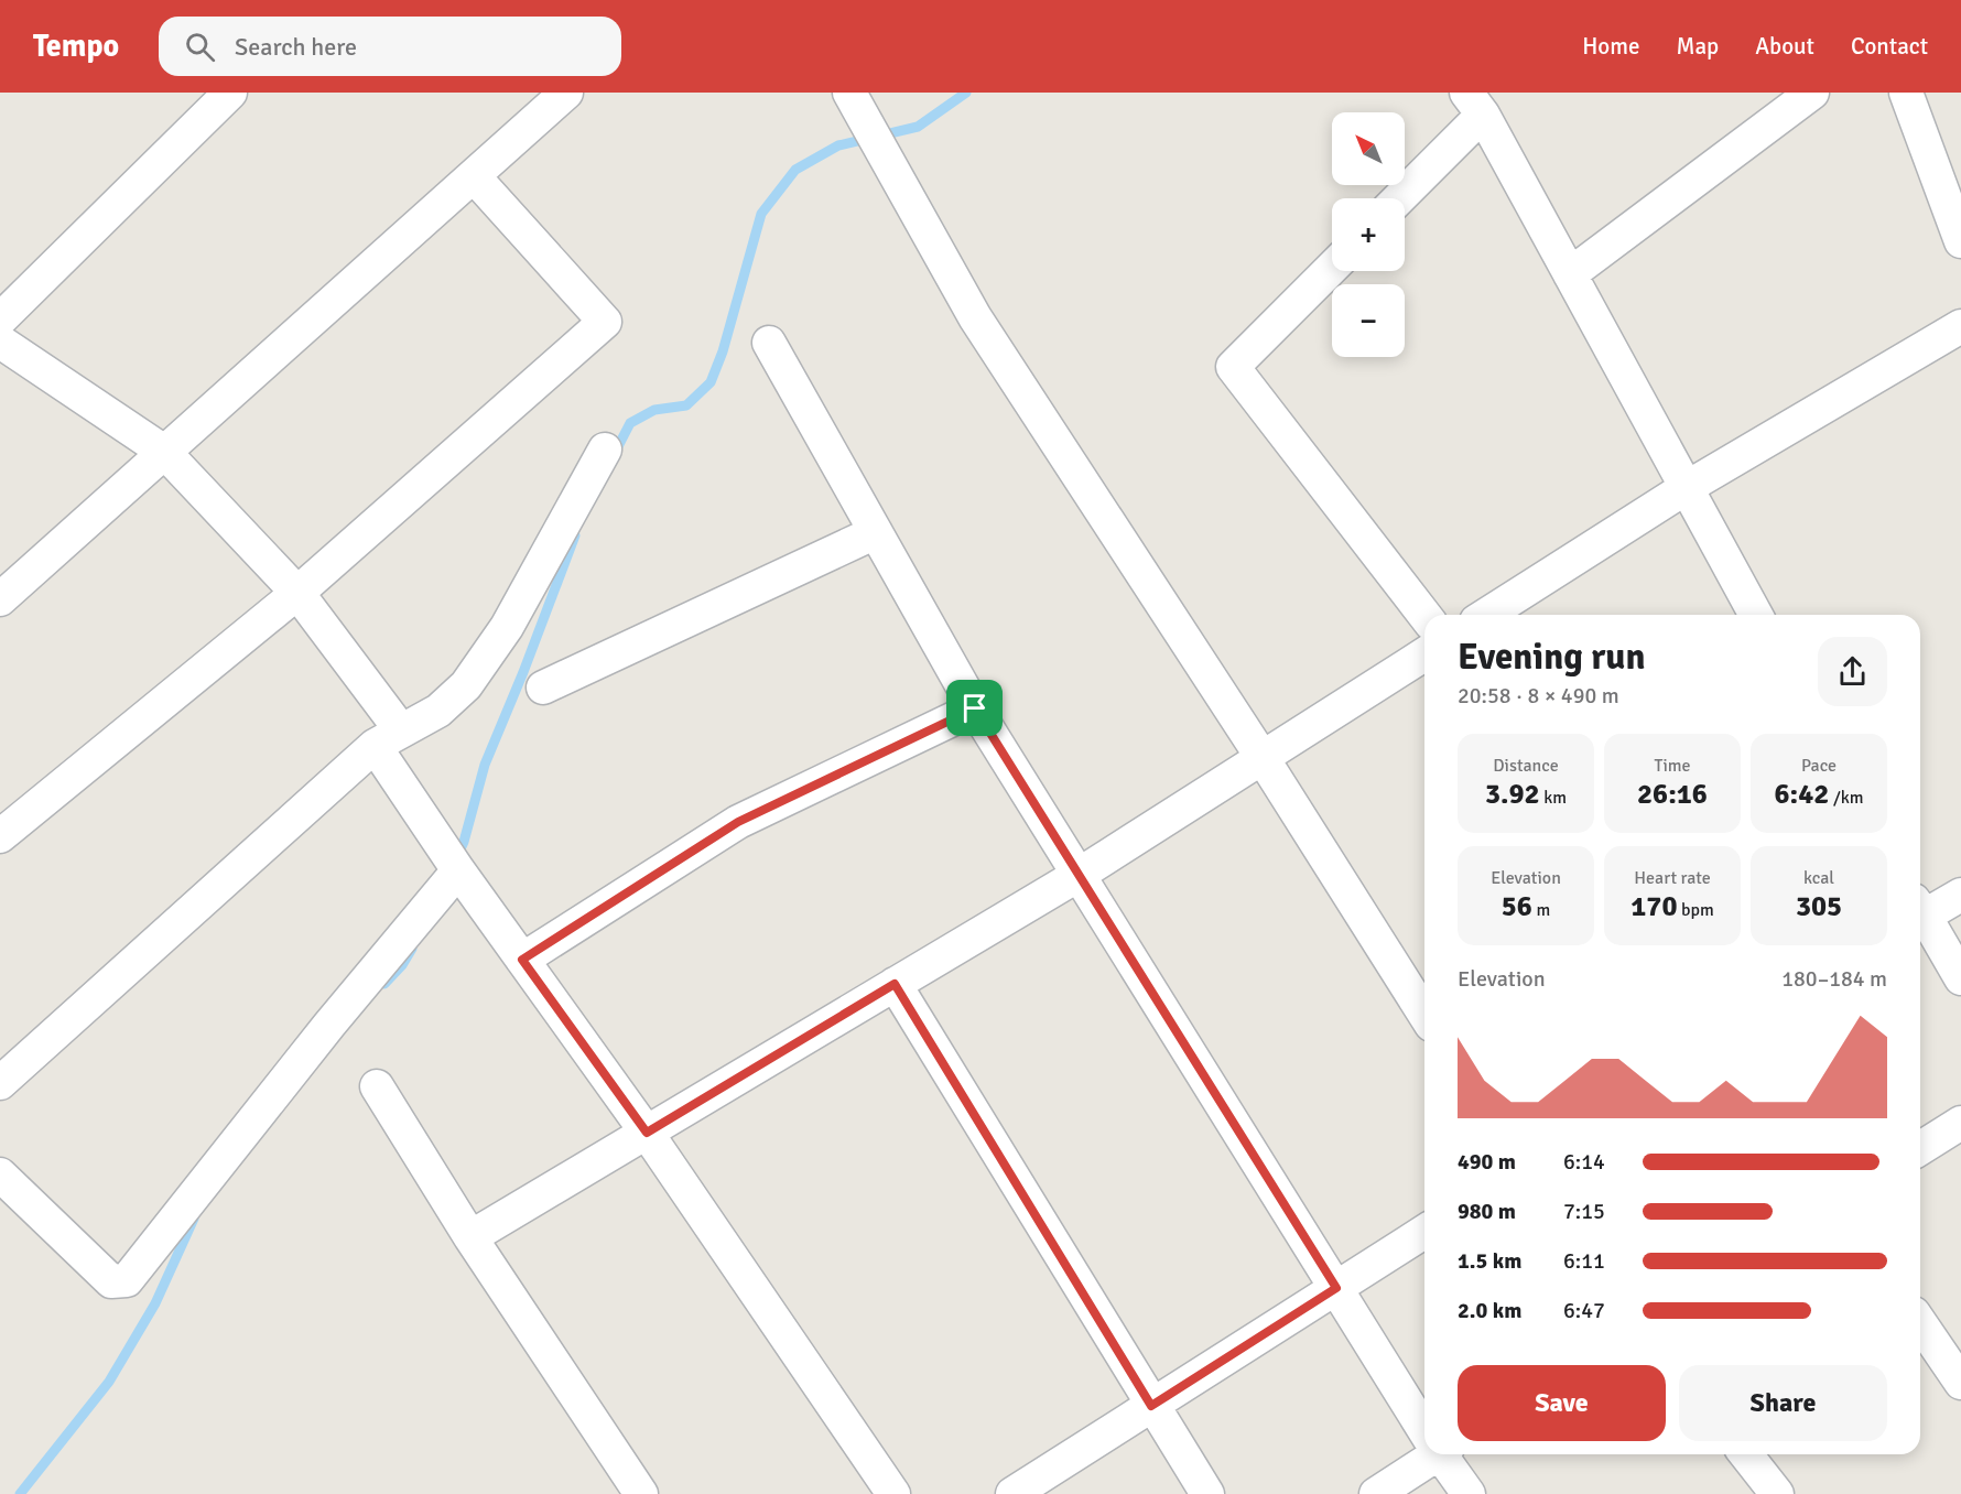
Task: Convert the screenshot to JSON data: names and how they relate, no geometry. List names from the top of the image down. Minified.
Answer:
{"north":"top left","page":{"header":"Tempo","search":"Search here","nav":["Home","Map","About","Contact"],"map_buttons":["+","−"],"heading":["Evening run","20:58 · 8 × 490 m"],"stats":[["Distance","3.92 km"],["Time","26:16"],["Pace","6:42 /km"],["Elevation","56 m"],["Heart rate","170 bpm"],["kcal","305"]],"chart":["Elevation","180–184 m"],"list":[{"name":"490 m","note":"6:14"},{"name":"980 m","note":"7:15"},{"name":"1.5 km","note":"6:11"},{"name":"2.0 km","note":"6:47"}],"buttons":["Save","Share"]}}
